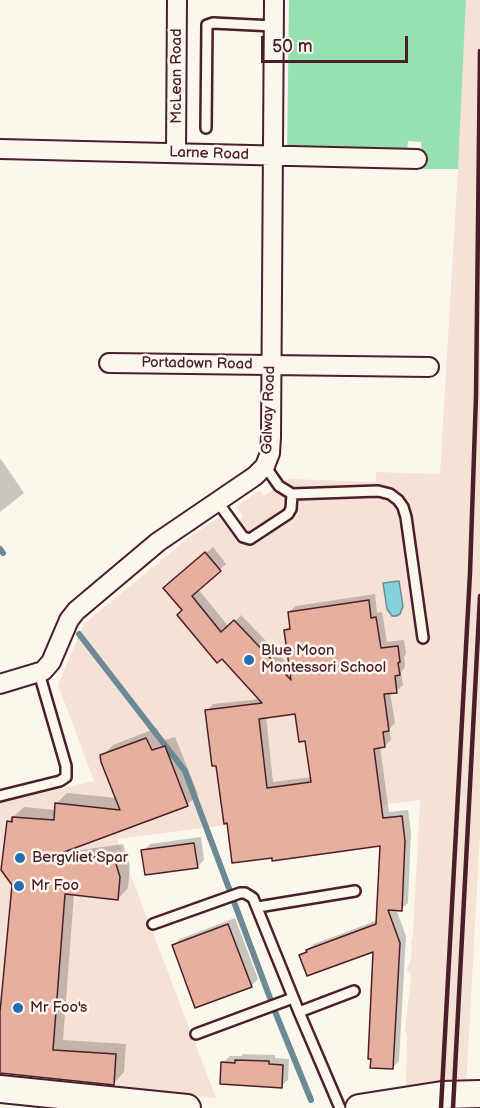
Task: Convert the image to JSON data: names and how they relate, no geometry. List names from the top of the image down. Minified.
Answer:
{"streets":{"street":["McLean Road","Larne Road","Portadown Road","Galway Road"]},"crossings":[["McLean Road","Larne Road"],["Larne Road","Galway Road"],["Portadown Road","Galway Road"]],"places":["Blue Moon Montessori School","Bergvliet Spar","Mr Foo","Mr Foo's"],"scale_bar":"50 m"}
